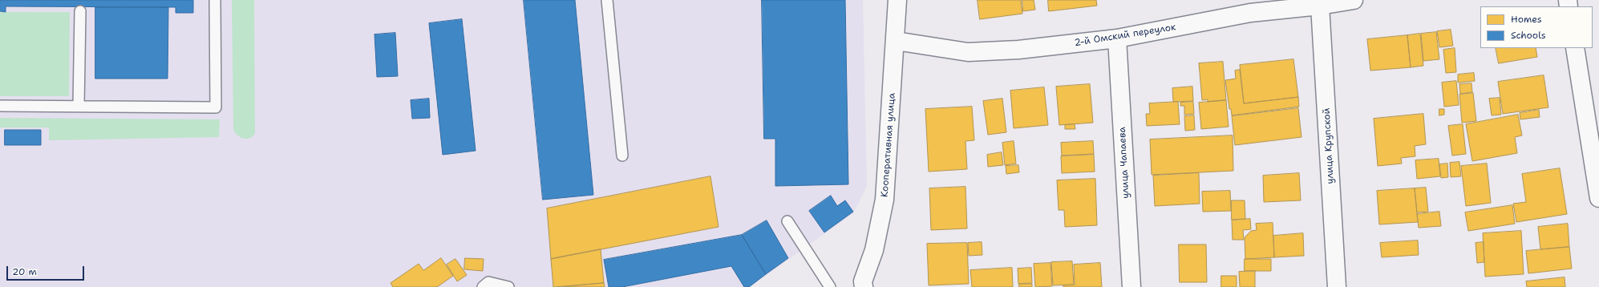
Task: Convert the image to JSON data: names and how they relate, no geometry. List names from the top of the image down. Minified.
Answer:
{"streets":{"street":["2-й Омский переулок","Кооперативная улица","улица Крупской","улица Чапаева"]},"crossings":[["2-й Омский переулок","Кооперативная улица"],["2-й Омский переулок","улица Крупской"],["2-й Омский переулок","улица Чапаева"]],"legend":["Homes","Schools"],"scale_bar":"20 m"}
